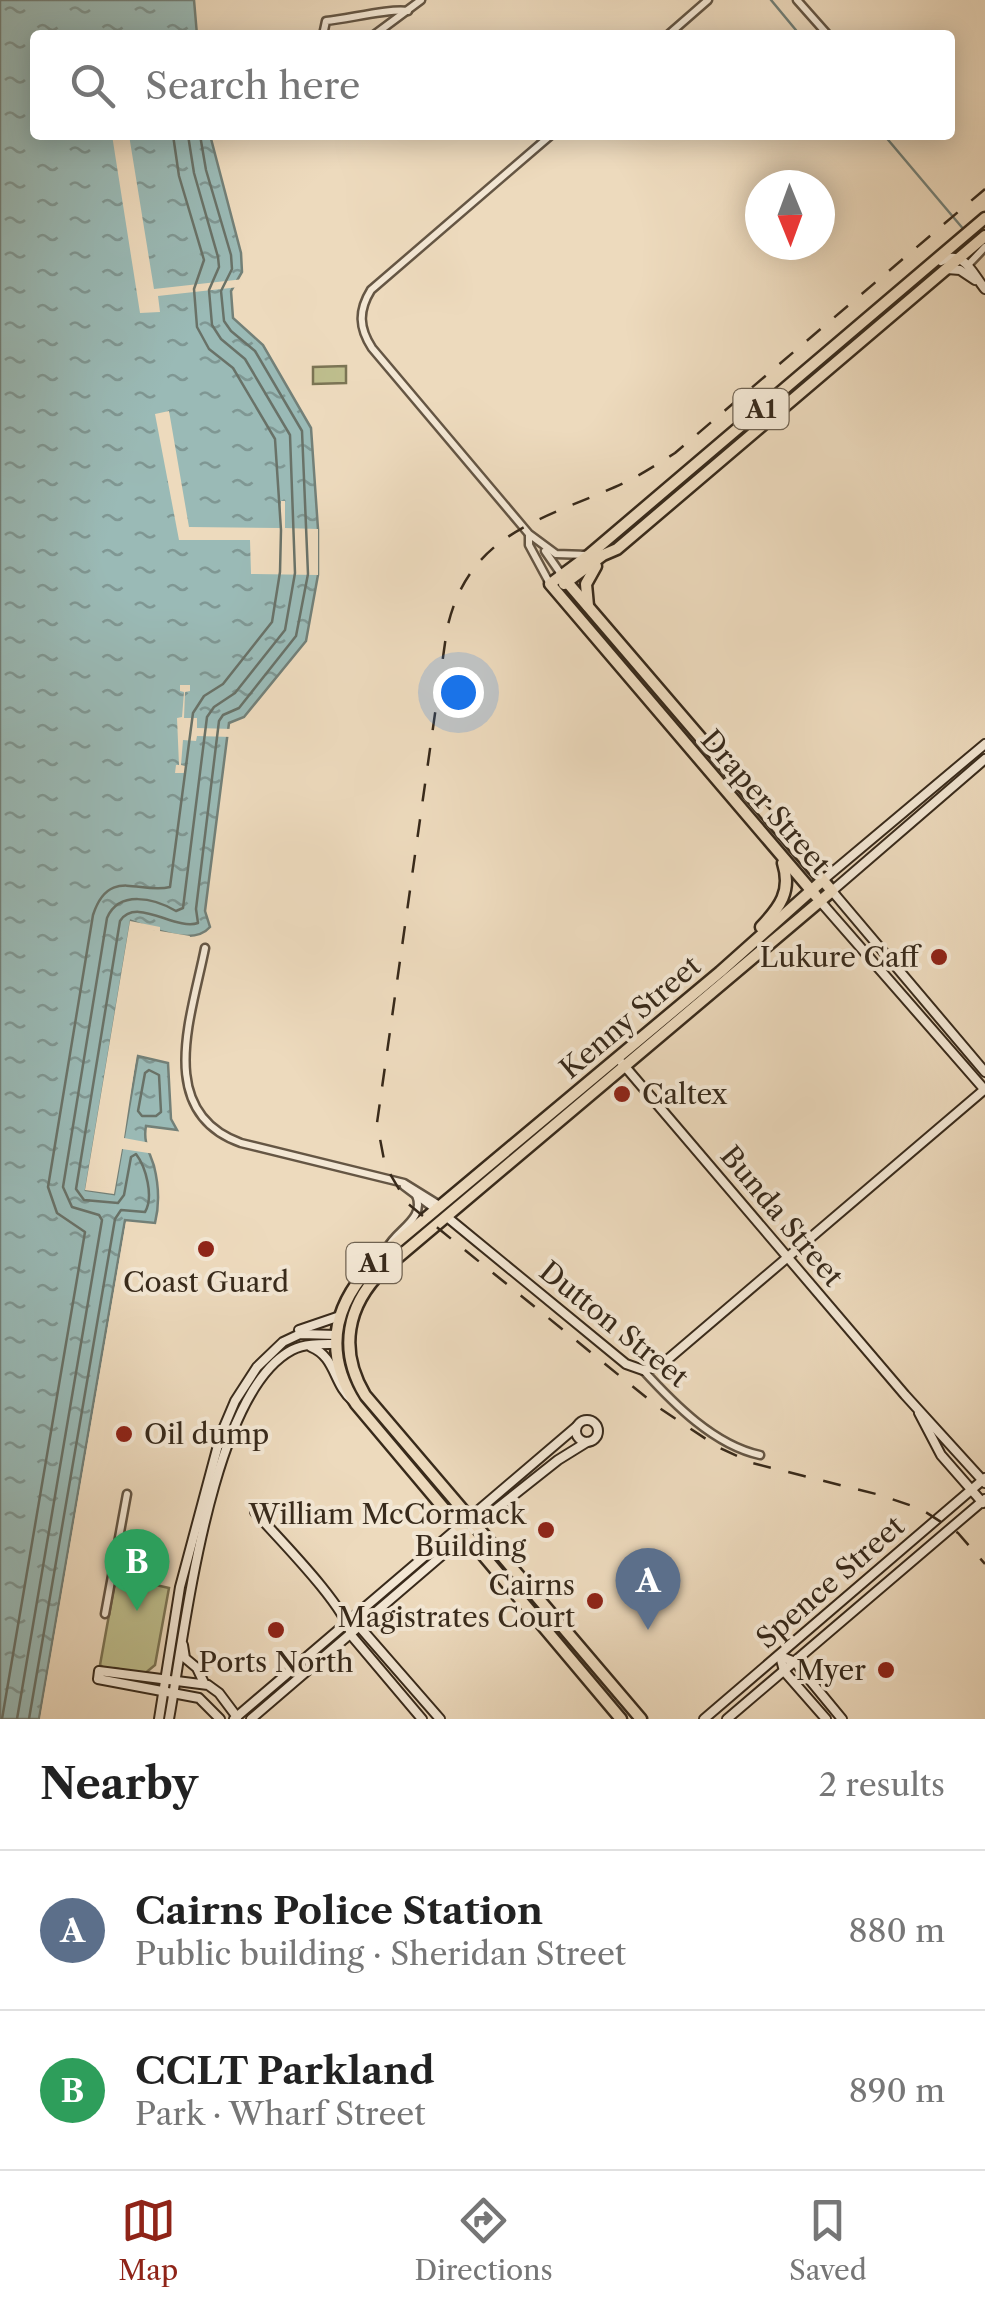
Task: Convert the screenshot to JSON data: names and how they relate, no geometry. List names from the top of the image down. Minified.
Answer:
{"streets":{"highway":["A1","Draper Street","Kenny Street"],"street":["Bunda Street","Dutton Street","Spence Street"]},"crossings":[["A1","Draper Street"],["A1","Kenny Street"],["Draper Street","Kenny Street"],["Kenny Street","Bunda Street"],["Kenny Street","Dutton Street"],["Bunda Street","Spence Street"]],"places":["Lukure Caff","Caltex","Coast Guard","Oil dump","William McCormack Building","Cairns Magistrates Court","Ports North","Myer"],"north":"bottom","page":{"search":"Search here","pins":["B","A"],"heading":["Nearby","2 results"],"list":[{"mark":"A","name":"Cairns Police Station","note":"Public building · Sheridan Street","value":"880 m"},{"mark":"B","name":"CCLT Parkland","note":"Park · Wharf Street","value":"890 m"}],"nav":["Map","Directions","Saved"]}}
